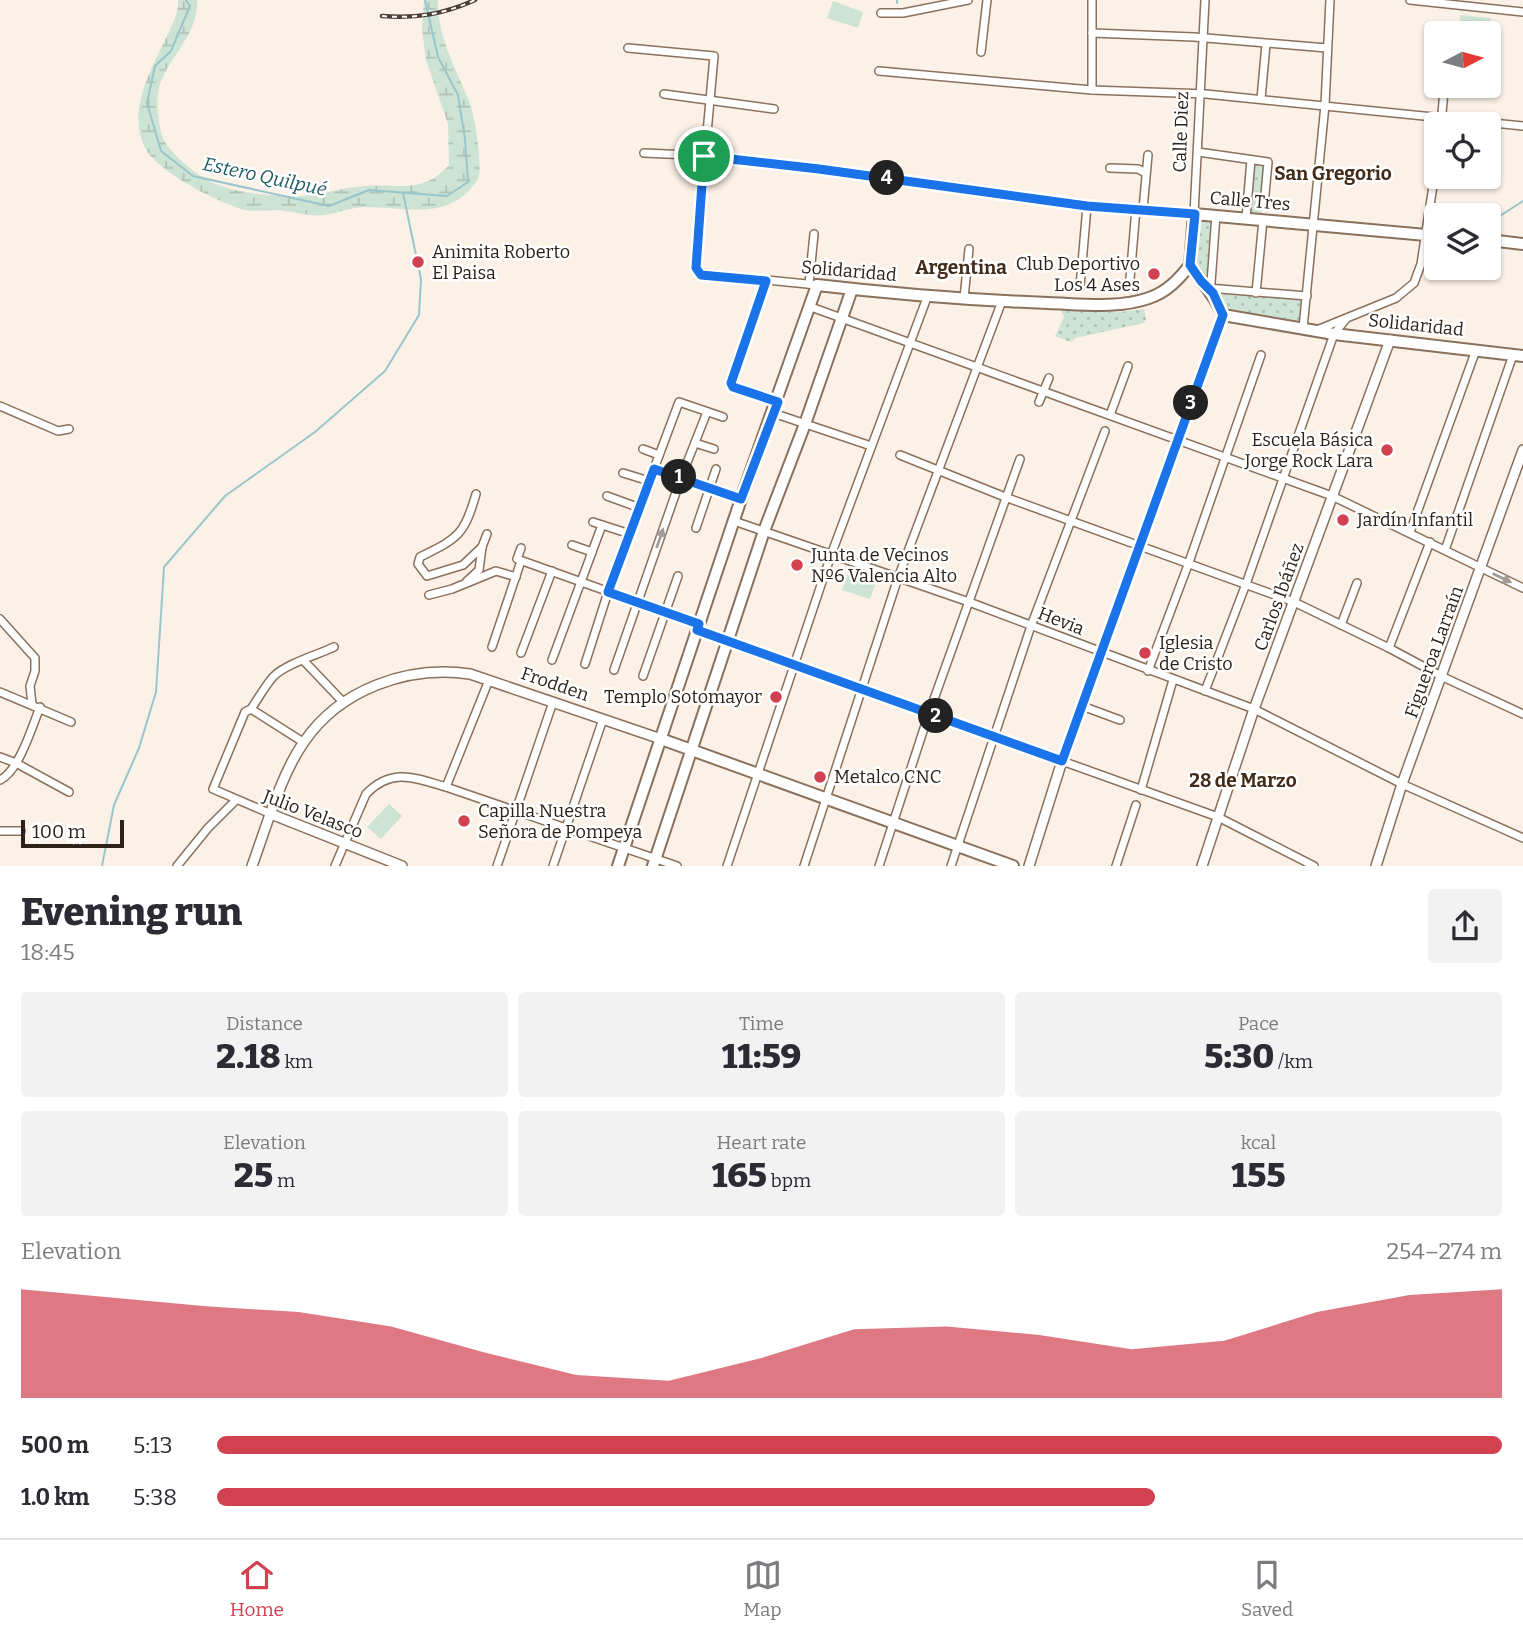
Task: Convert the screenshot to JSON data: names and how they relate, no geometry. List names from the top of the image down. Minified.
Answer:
{"streets":{"main road":["Calle Diez","Calle Tres","Solidaridad","Frodden"],"street":["Carlos Ibáñez","Hevia","Figueroa Larraín","Julio Velasco"]},"crossings":[["Calle Diez","Calle Tres"],["Calle Diez","Solidaridad"],["Calle Tres","Solidaridad"],["Solidaridad","Carlos Ibáñez"],["Carlos Ibáñez","Hevia"],["Hevia","Figueroa Larraín"],["Frodden","Julio Velasco"]],"districts":["San Gregorio","Argentina","28 de Marzo"],"water":["Estero Quilpué"],"places":["Animita Roberto El Paisa","Club Deportivo Los 4 Ases","Escuela Básica Jorge Rock Lara","Jardín Infantil","Junta de Vecinos Nº6 Valencia Alto","Iglesia de Cristo","Templo Sotomayor","Metalco CNC","Capilla Nuestra Señora de Pompeya"],"scale_bar":"100 m","north":"right","page":{"pins":["4","3","1","2"],"scale":"100 m","heading":["Evening run","18:45"],"stats":[["Distance","2.18 km"],["Time","11:59"],["Pace","5:30 /km"],["Elevation","25 m"],["Heart rate","165 bpm"],["kcal","155"]],"chart":["Elevation","254–274 m"],"list":[{"name":"500 m","note":"5:13"},{"name":"1.0 km","note":"5:38"}],"tabs":["Home","Map","Saved"]}}
